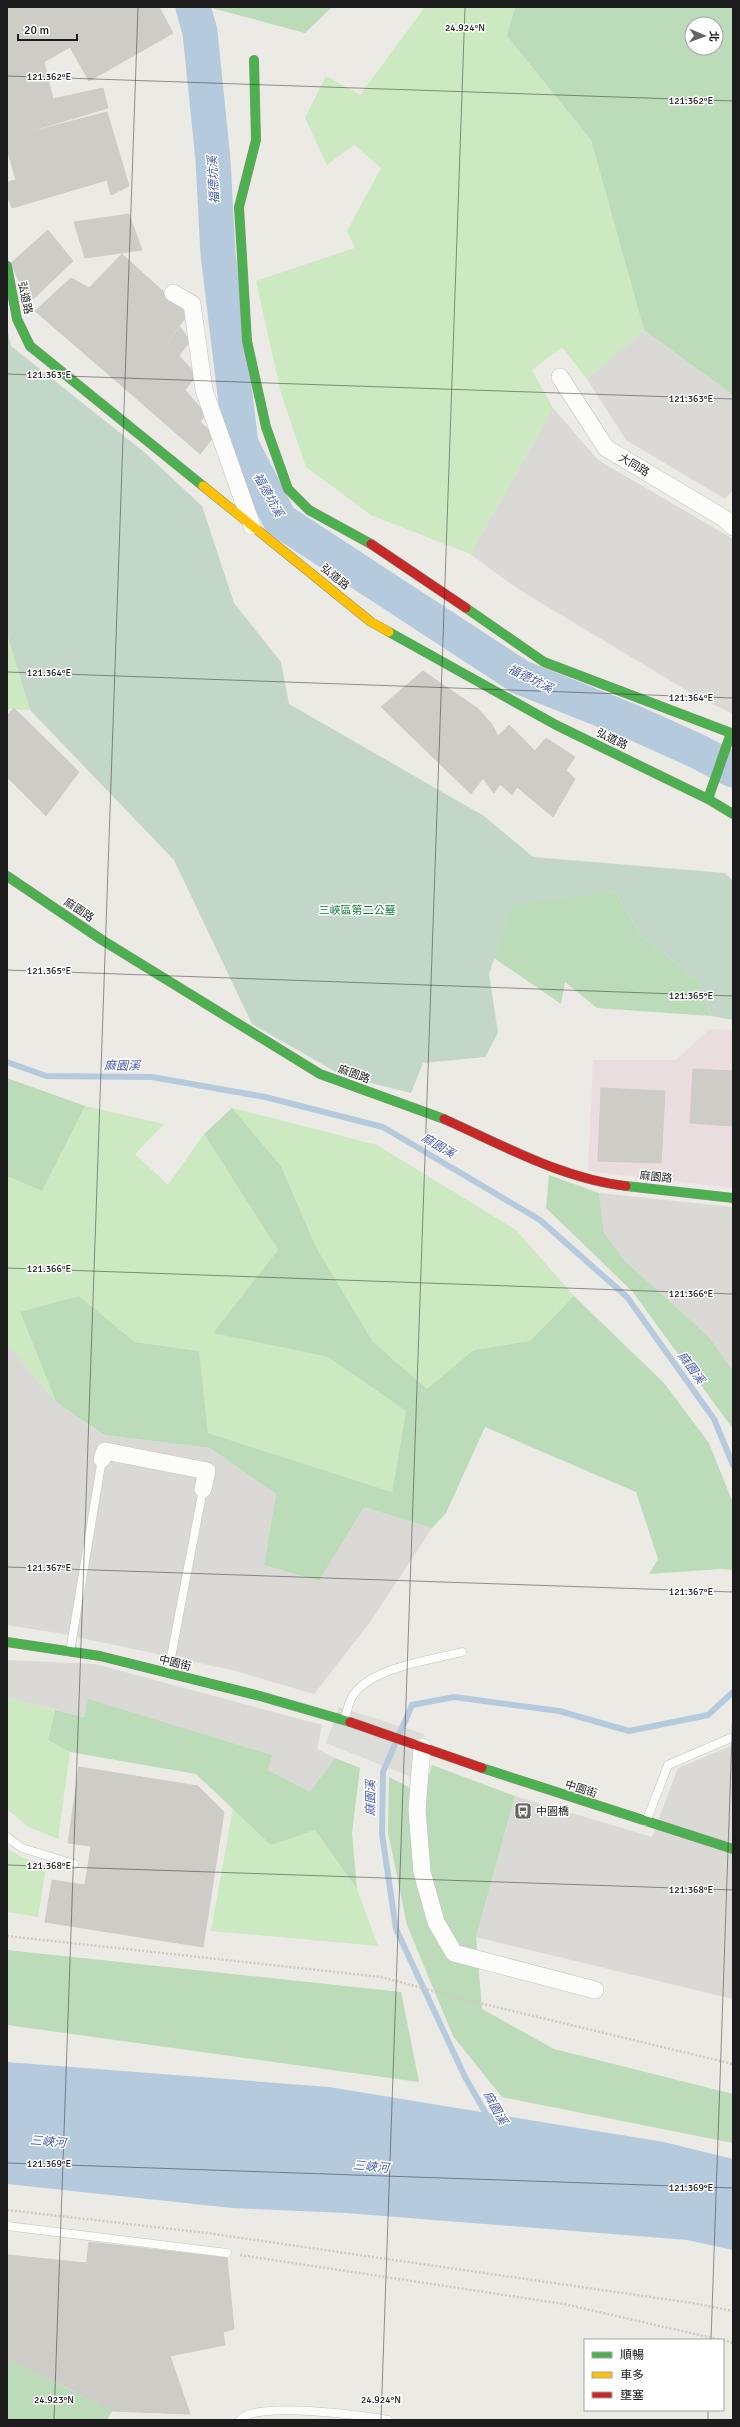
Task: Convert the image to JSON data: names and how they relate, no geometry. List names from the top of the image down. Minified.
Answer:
{"streets":{"street":["弘道路","大同路","麻園路","中園街"]},"water":["福德坑溪","麻園溪","三峽河"],"parks":["三峽區第二公墓"],"places":{"bus stop":["中園橋"]},"legend":["順暢","車多","壅塞"],"scale_bar":"20 m","north":"right","coordinates":["24.924°N","121.362°E","121.363°E","121.364°E","121.365°E","121.366°E","121.367°E","121.368°E","121.369°E","24.923°N"]}
